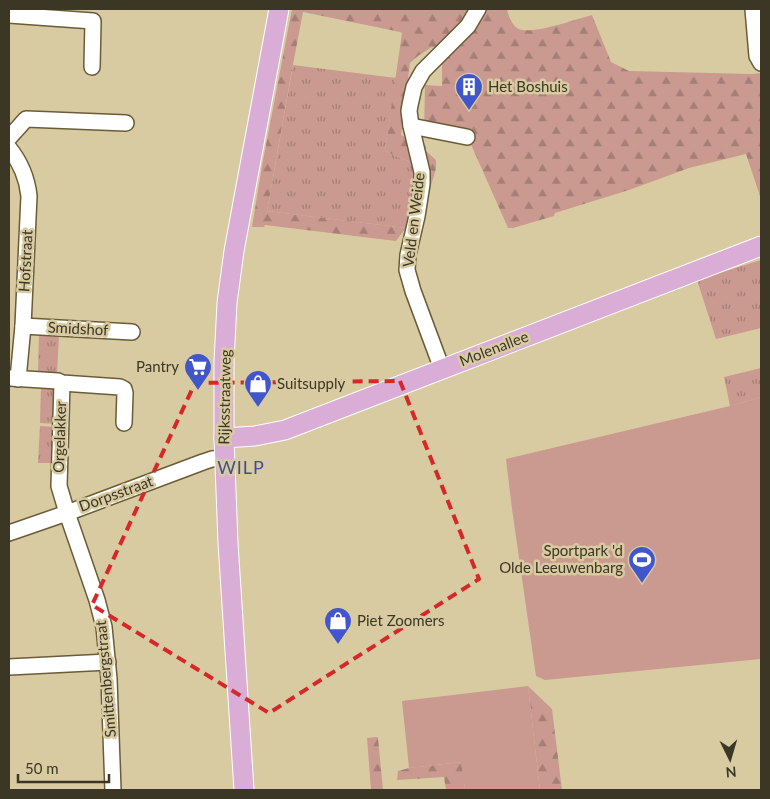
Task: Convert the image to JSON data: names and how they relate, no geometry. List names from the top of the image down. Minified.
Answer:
{"streets":{"main road":["Molenallee","Rijksstraatweg"],"street":["Veld en Weide","Hofstraat","Smidshof","Orgelakker","Dorpsstraat","Smittenbergstraat"]},"crossings":[["Veld en Weide","Molenallee"],["Hofstraat","Smidshof"],["Hofstraat","Orgelakker"],["Molenallee","Rijksstraatweg"],["Rijksstraatweg","Dorpsstraat"],["Orgelakker","Dorpsstraat"],["Orgelakker","Smittenbergstraat"],["Dorpsstraat","Smittenbergstraat"]],"districts":["WILP"],"places":{"building":["Het Boshuis"],"supermarket":["Pantry"],"shop":["Suitsupply","Piet Zoomers"],"sports":["Sportpark 'd Olde Leeuwenbarg"]},"scale_bar":"50 m","north":"bottom"}
